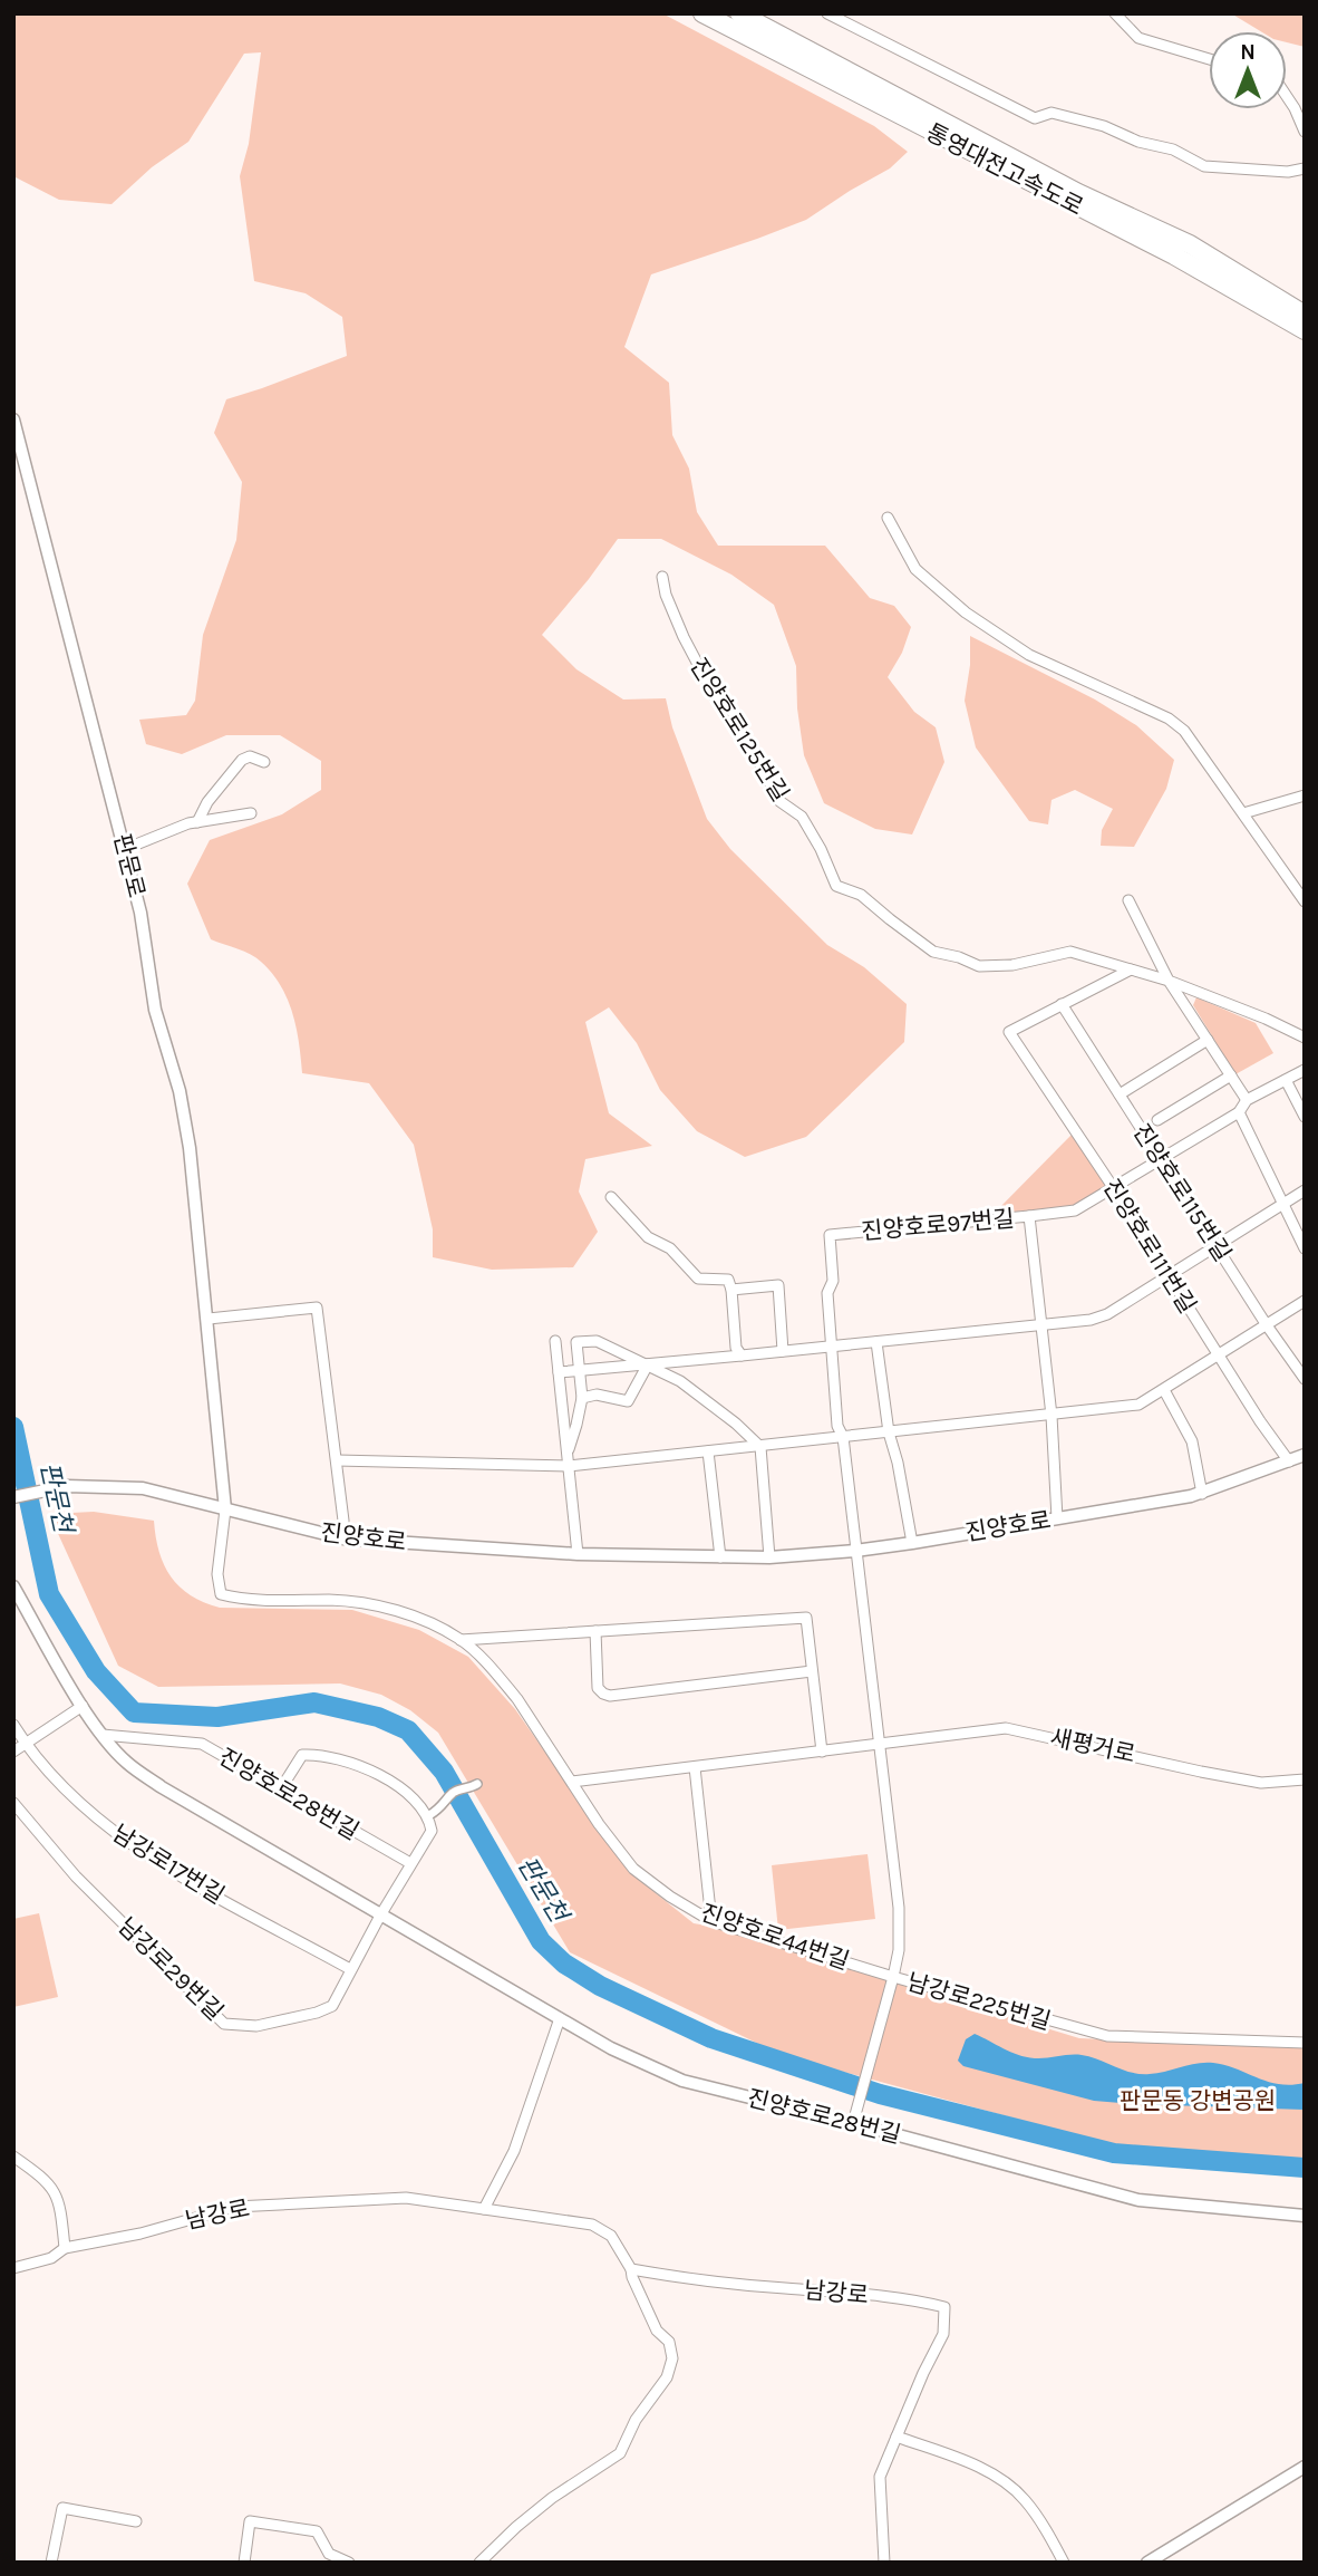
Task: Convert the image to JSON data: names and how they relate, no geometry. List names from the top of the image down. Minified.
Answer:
{"streets":{"highway":["통영대전고속도로"],"street":["진양호로125번길","판문로","진양호로115번길","진양호로97번길","진양호로111번길","진양호로","새평거로","진양호로28번길","남강로17번길","진양호로44번길","남강로29번길","남강로225번길","남강로"]},"crossings":[["판문로","진양호로"],["판문로","진양호로44번길"],["진양호로115번길","진양호로111번길"],["진양호로97번길","진양호로"],["진양호로97번길","남강로225번길"],["진양호로111번길","진양호로"],["진양호로","진양호로44번길"],["진양호로","남강로225번길"],["새평거로","남강로225번길"],["진양호로28번길","남강로29번길"],["남강로17번길","남강로29번길"],["진양호로44번길","남강로225번길"]],"water":["판문천"],"parks":["판문동 강변공원"],"north":"top"}
